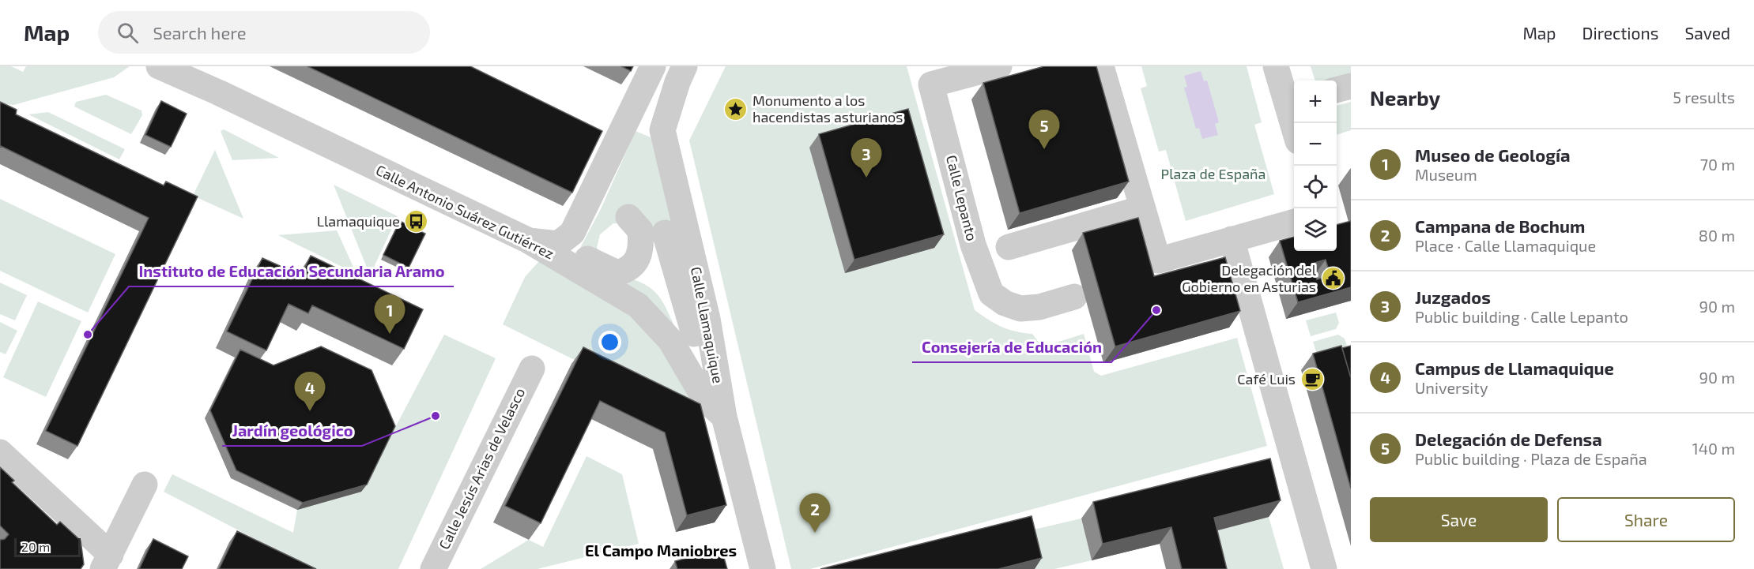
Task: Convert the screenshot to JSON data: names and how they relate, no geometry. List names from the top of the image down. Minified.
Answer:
{"streets":{"street":["Calle Lepanto","Calle Antonio Suárez Gutiérrez","Calle Llamaquique","Calle Jesús Arias de Velasco"]},"crossings":[["Calle Antonio Suárez Gutiérrez","Calle Llamaquique"]],"districts":["El Campo Maniobres"],"parks":["Plaza de España"],"places":{"place":["Monumento a los hacendistas asturianos"],"bus stop":["Llamaquique"],"public building":["Delegación del Gobierno en Asturias"],"other":["Consejería de Educación","Instituto de Educación Secundaria Aramo","Jardín geológico"],"cafe":["Café Luis"]},"scale_bar":"20 m","page":{"header":"Map","search":"Search here","nav":["Map","Directions","Saved"],"heading":["Nearby","5 results"],"map_buttons":["+","−"],"pins":["5","3","1","4","2"],"list":[{"mark":"1","name":"Museo de Geología","note":"Museum","value":"70 m"},{"mark":"2","name":"Campana de Bochum","note":"Place · Calle Llamaquique","value":"80 m"},{"mark":"3","name":"Juzgados","note":"Public building · Calle Lepanto","value":"90 m"},{"mark":"4","name":"Campus de Llamaquique","note":"University","value":"90 m"},{"mark":"5","name":"Delegación de Defensa","note":"Public building · Plaza de España","value":"140 m"}],"buttons":["Save","Share"],"scale":"20 m"}}
